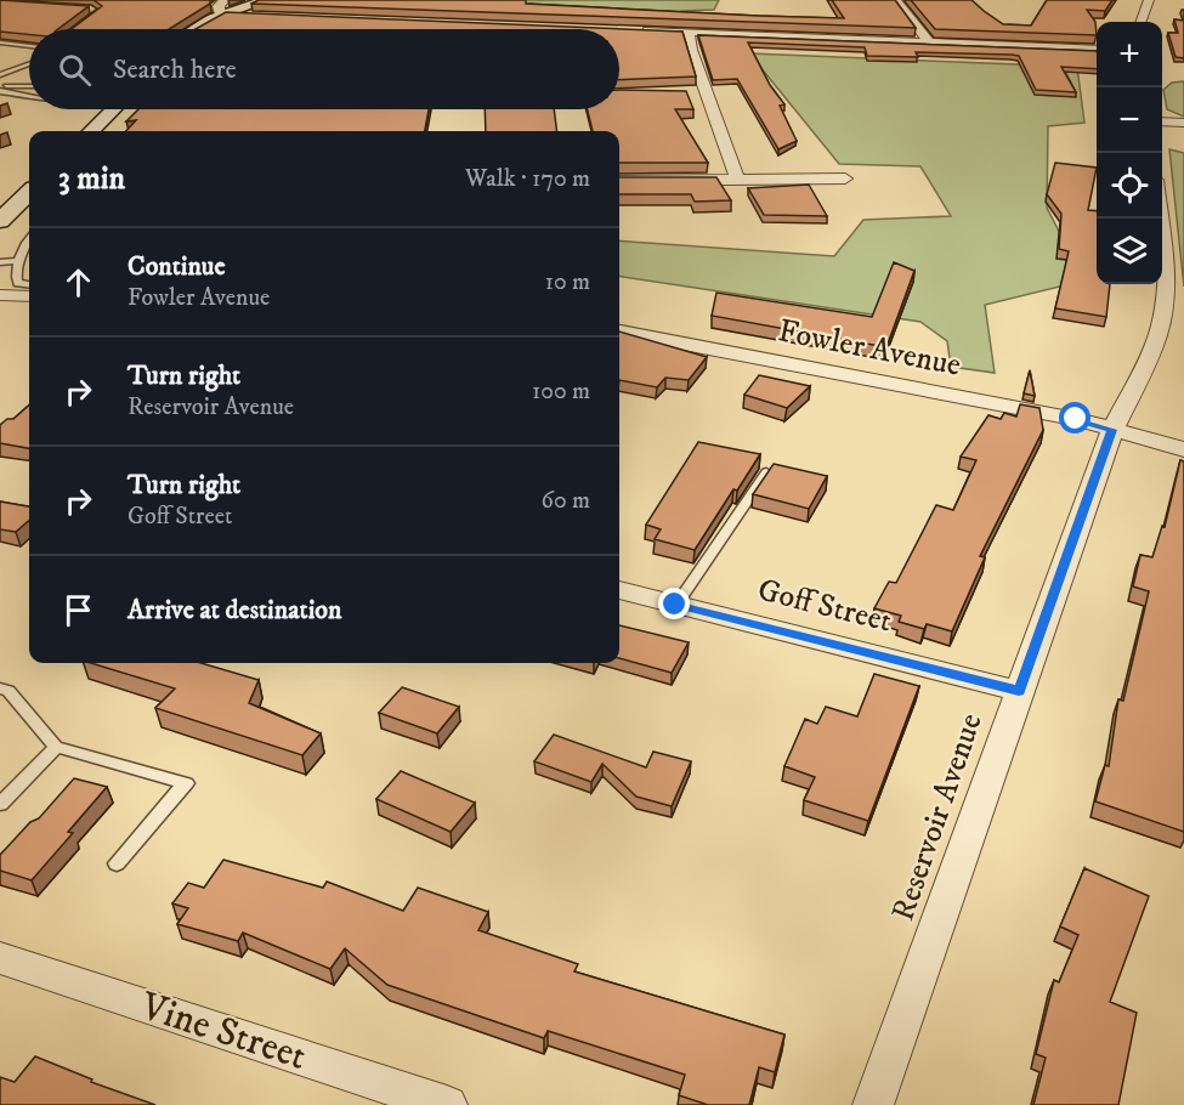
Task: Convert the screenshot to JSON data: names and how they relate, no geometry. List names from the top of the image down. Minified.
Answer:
{"streets":{"street":["Fowler Avenue","Goff Street","Reservoir Avenue","Vine Street"]},"crossings":[["Fowler Avenue","Reservoir Avenue"],["Goff Street","Reservoir Avenue"]],"page":{"map_buttons":["+","−"],"search":"Search here","heading":["3 min","Walk · 170 m"],"list":[["Continue","Fowler Avenue","10 m"],["Turn right","Reservoir Avenue","100 m"],["Turn right","Goff Street","60 m"],"Arrive at destination"]}}
